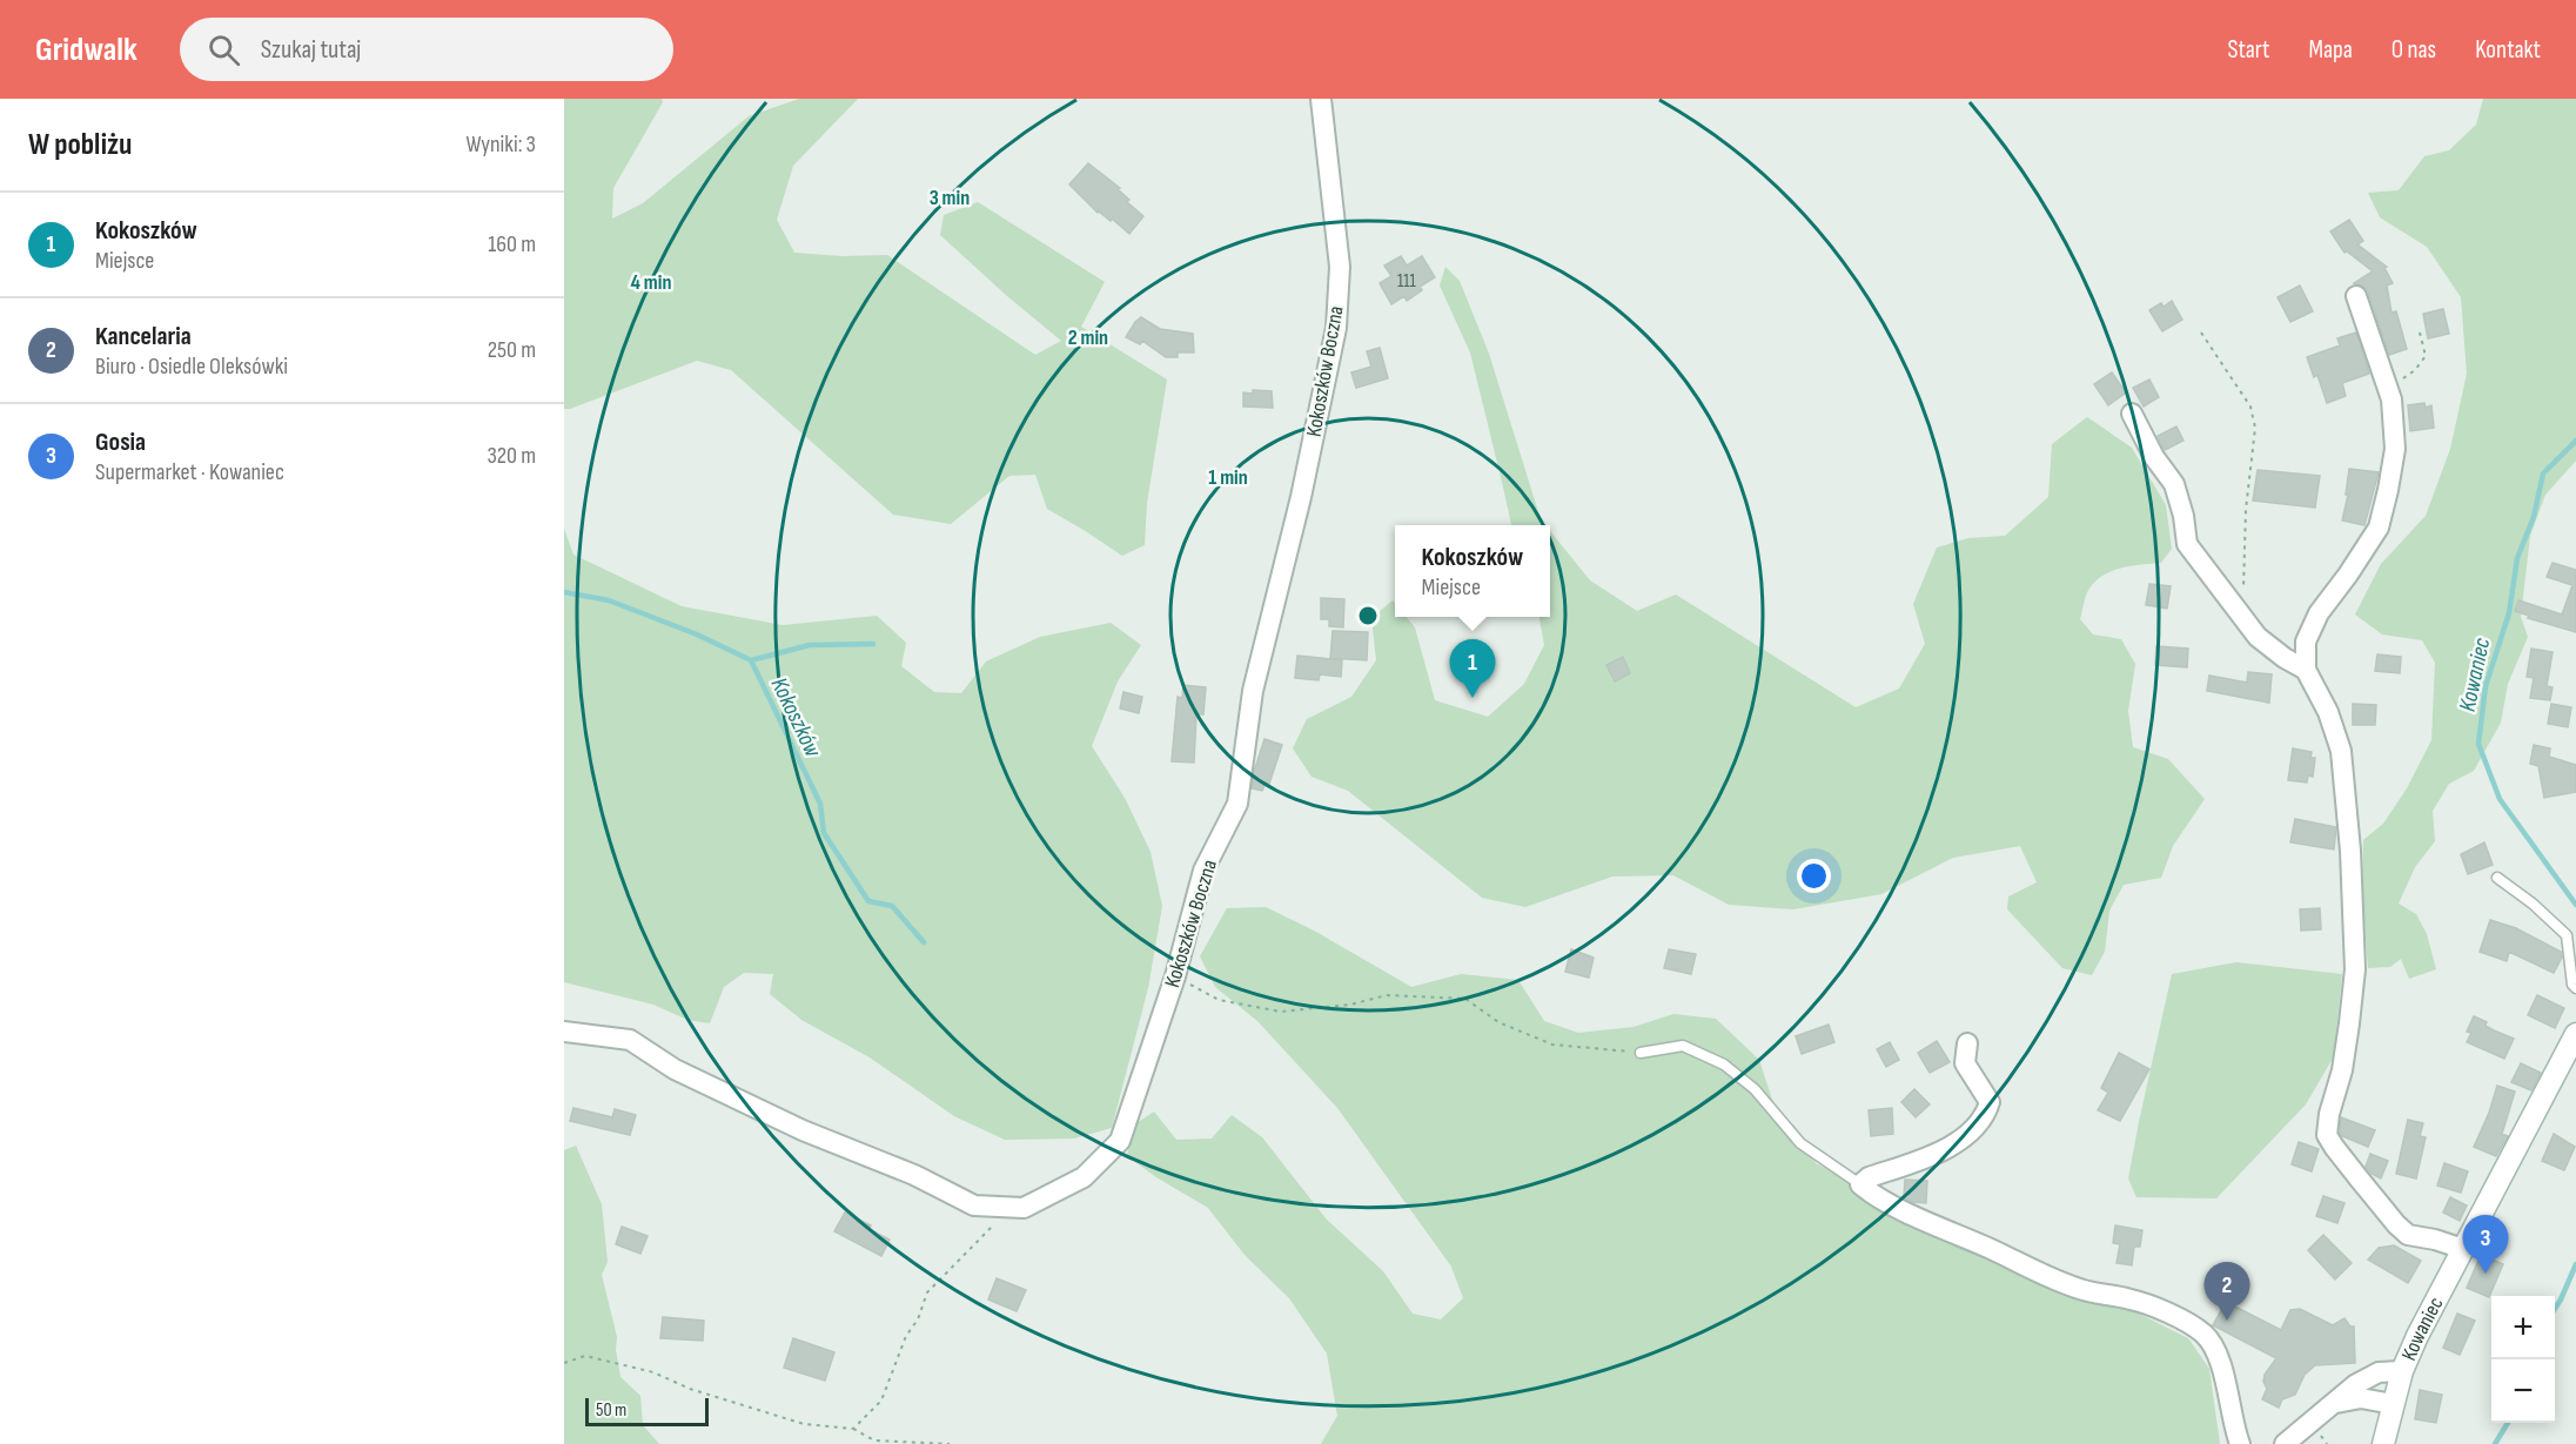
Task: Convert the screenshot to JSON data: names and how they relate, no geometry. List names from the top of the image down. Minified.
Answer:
{"streets":{"street":["Kokoszków Boczna","Kowaniec"]},"water":["Kowaniec","Kokoszków"],"house_numbers":["111"],"scale_bar":"50 m","page":{"header":"Gridwalk","search":"Szukaj tutaj","nav":["Start","Mapa","O nas","Kontakt"],"heading":["W pobliżu","Wyniki: 3"],"list":[{"mark":"1","name":"Kokoszków","note":"Miejsce","value":"160 m"},{"mark":"2","name":"Kancelaria","note":"Biuro · Osiedle Oleksówki","value":"250 m"},{"mark":"3","name":"Gosia","note":"Supermarket · Kowaniec","value":"320 m"}],"popup":["Kokoszków","Miejsce"],"pins":["1","3","2"],"map_buttons":["+","−"],"scale":"50 m"},"rings":["3 min","4 min","2 min","1 min"]}
